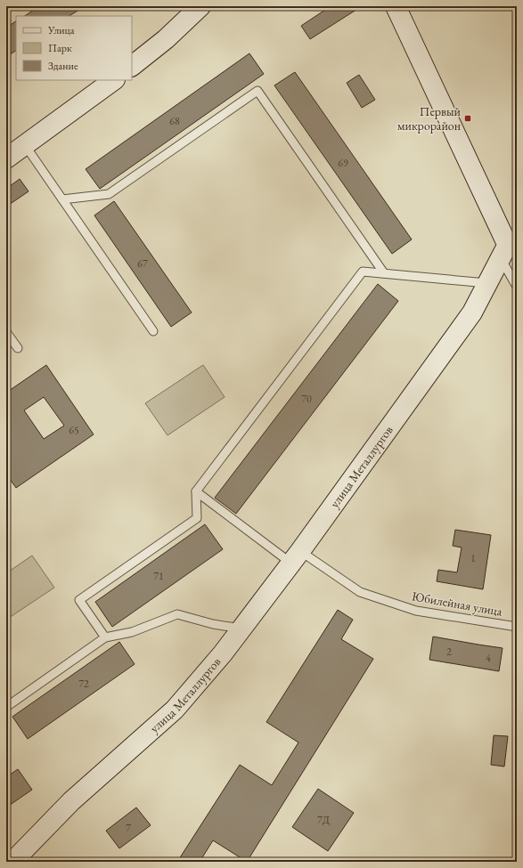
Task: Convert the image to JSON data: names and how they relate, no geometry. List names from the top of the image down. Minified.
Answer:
{"streets":{"street":["улица Металлургов"],"lane":["Юбилейная улица"]},"crossings":[["улица Металлургов","Юбилейная улица"]],"places":{"transit":["Первый микрорайон"]},"house_numbers":["68","69","67","70","65","1","71","2","4","72","7Д","7"],"legend":["Улица","Парк","Здание"]}
